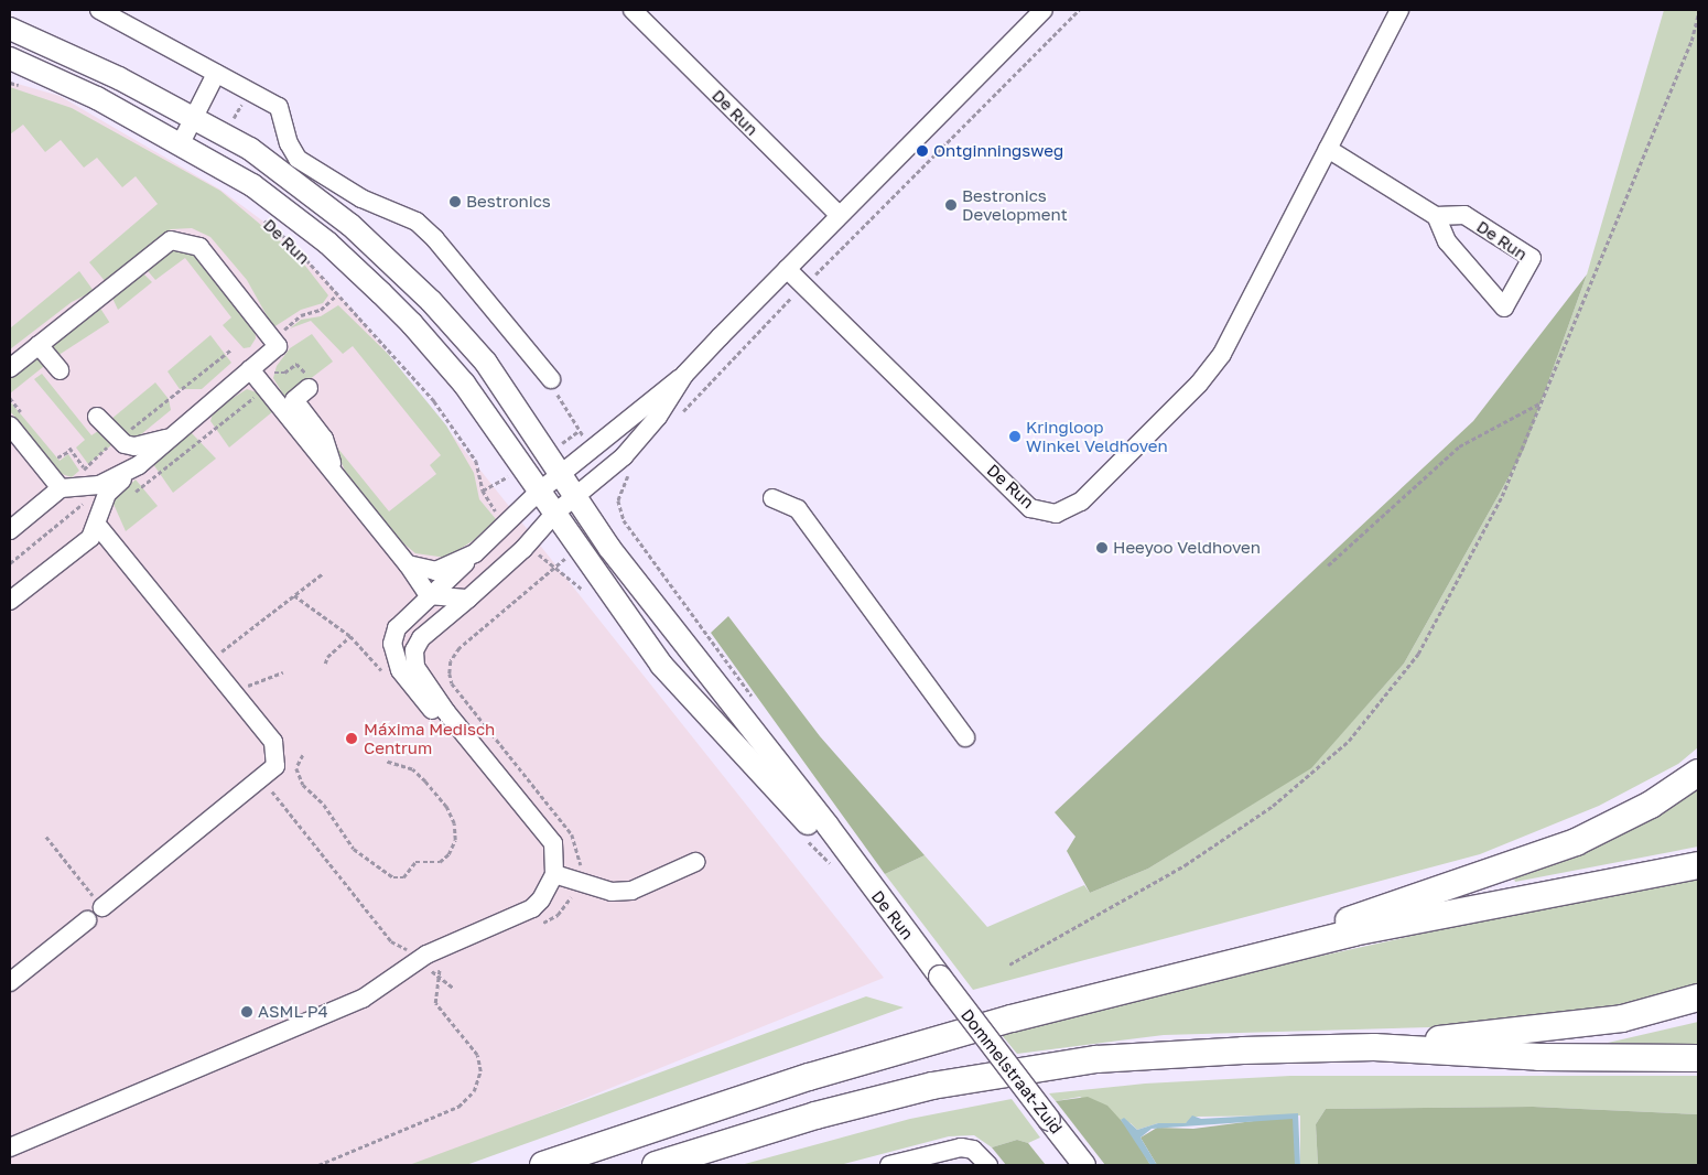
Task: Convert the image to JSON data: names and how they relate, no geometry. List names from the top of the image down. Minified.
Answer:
{"streets":{"main road":["De Run","Dommelstraat-Zuid"]},"crossings":[["De Run","Dommelstraat-Zuid"]],"places":["Ontginningsweg","Bestronics","Bestronics Development","Kringloop Winkel Veldhoven","Heeyoo Veldhoven","Máxima Medisch Centrum","ASML P4"]}
